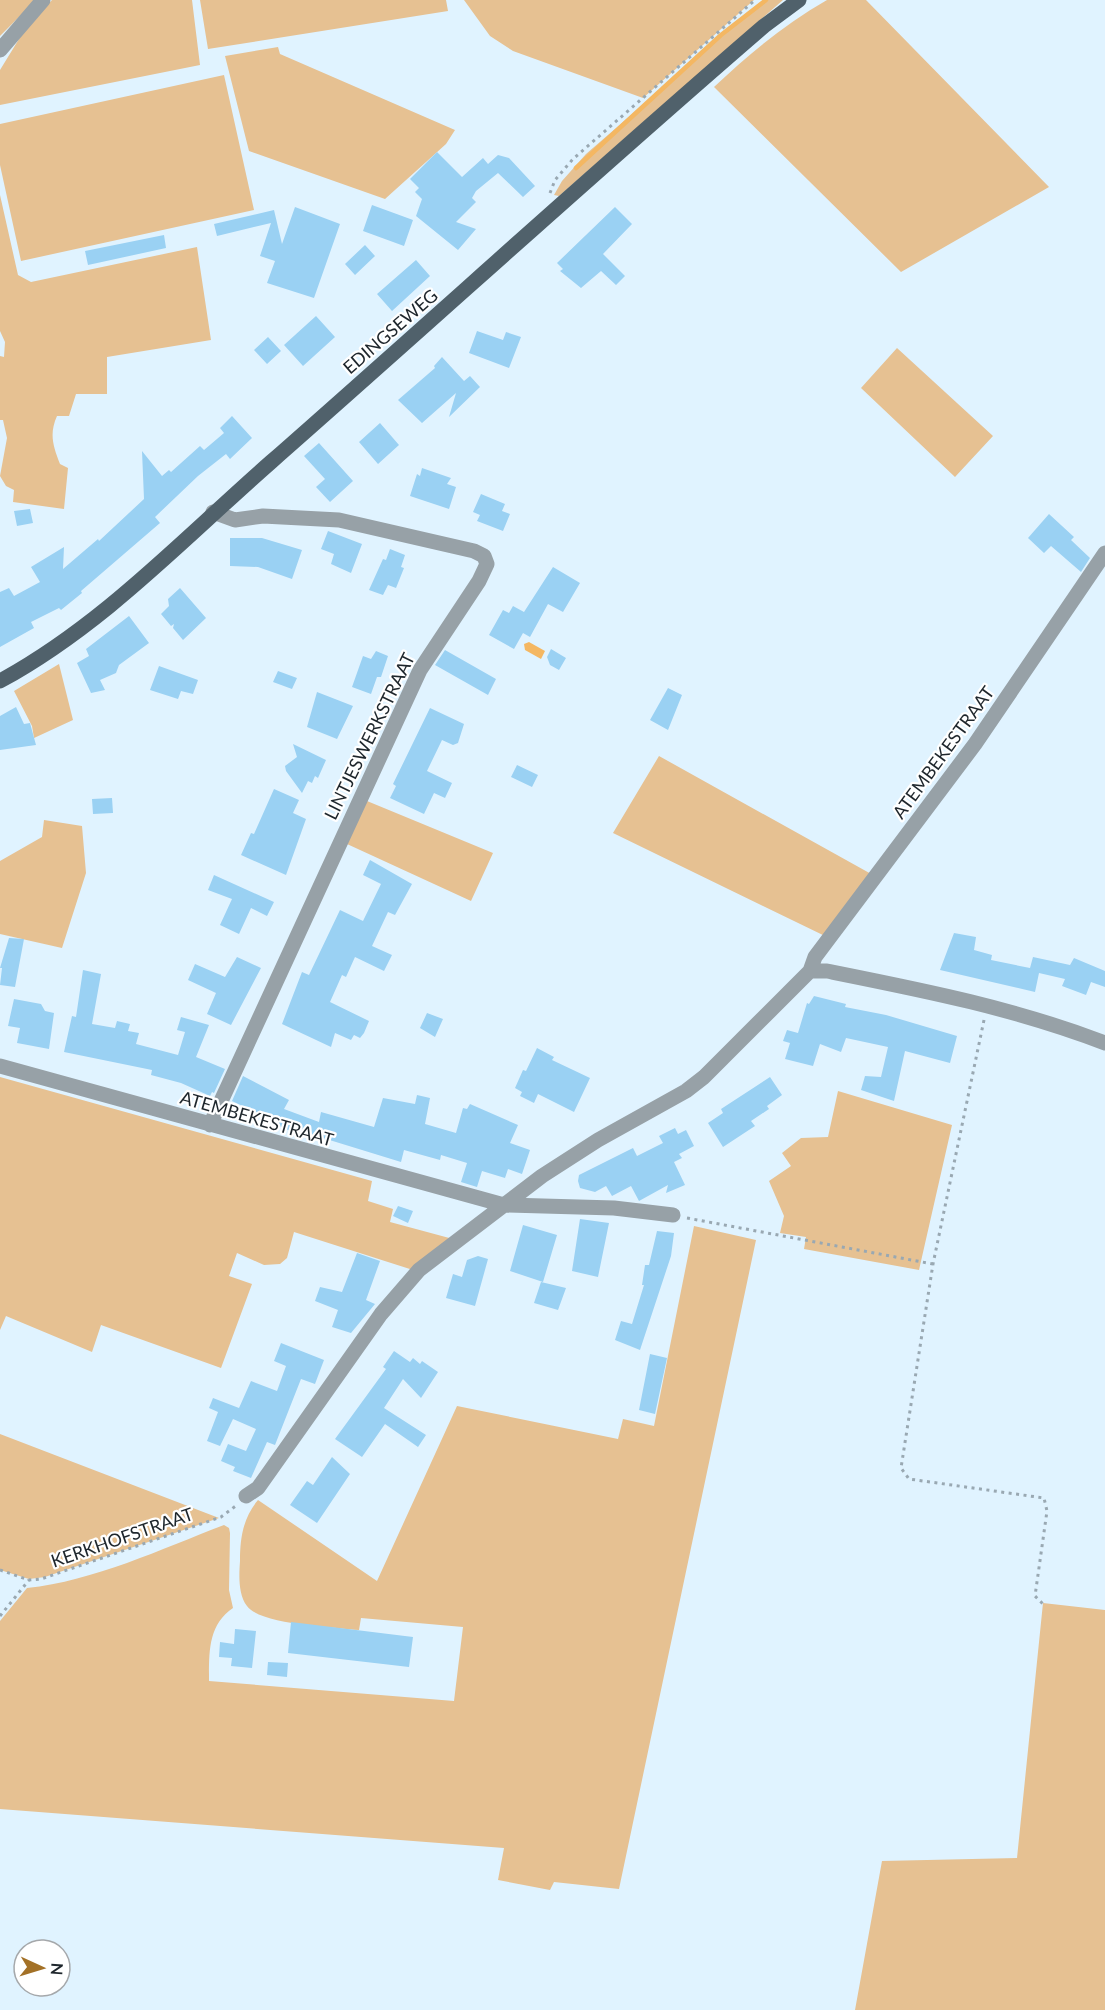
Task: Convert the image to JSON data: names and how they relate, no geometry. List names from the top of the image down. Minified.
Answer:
{"streets":{"main road":["EDINGSEWEG"],"street":["LINTJESWERKSTRAAT","ATEMBEKESTRAAT"],"path":["KERKHOFSTRAAT"]},"crossings":[["EDINGSEWEG","LINTJESWERKSTRAAT"],["LINTJESWERKSTRAAT","ATEMBEKESTRAAT"],["ATEMBEKESTRAAT","KERKHOFSTRAAT"]],"north":"right"}
